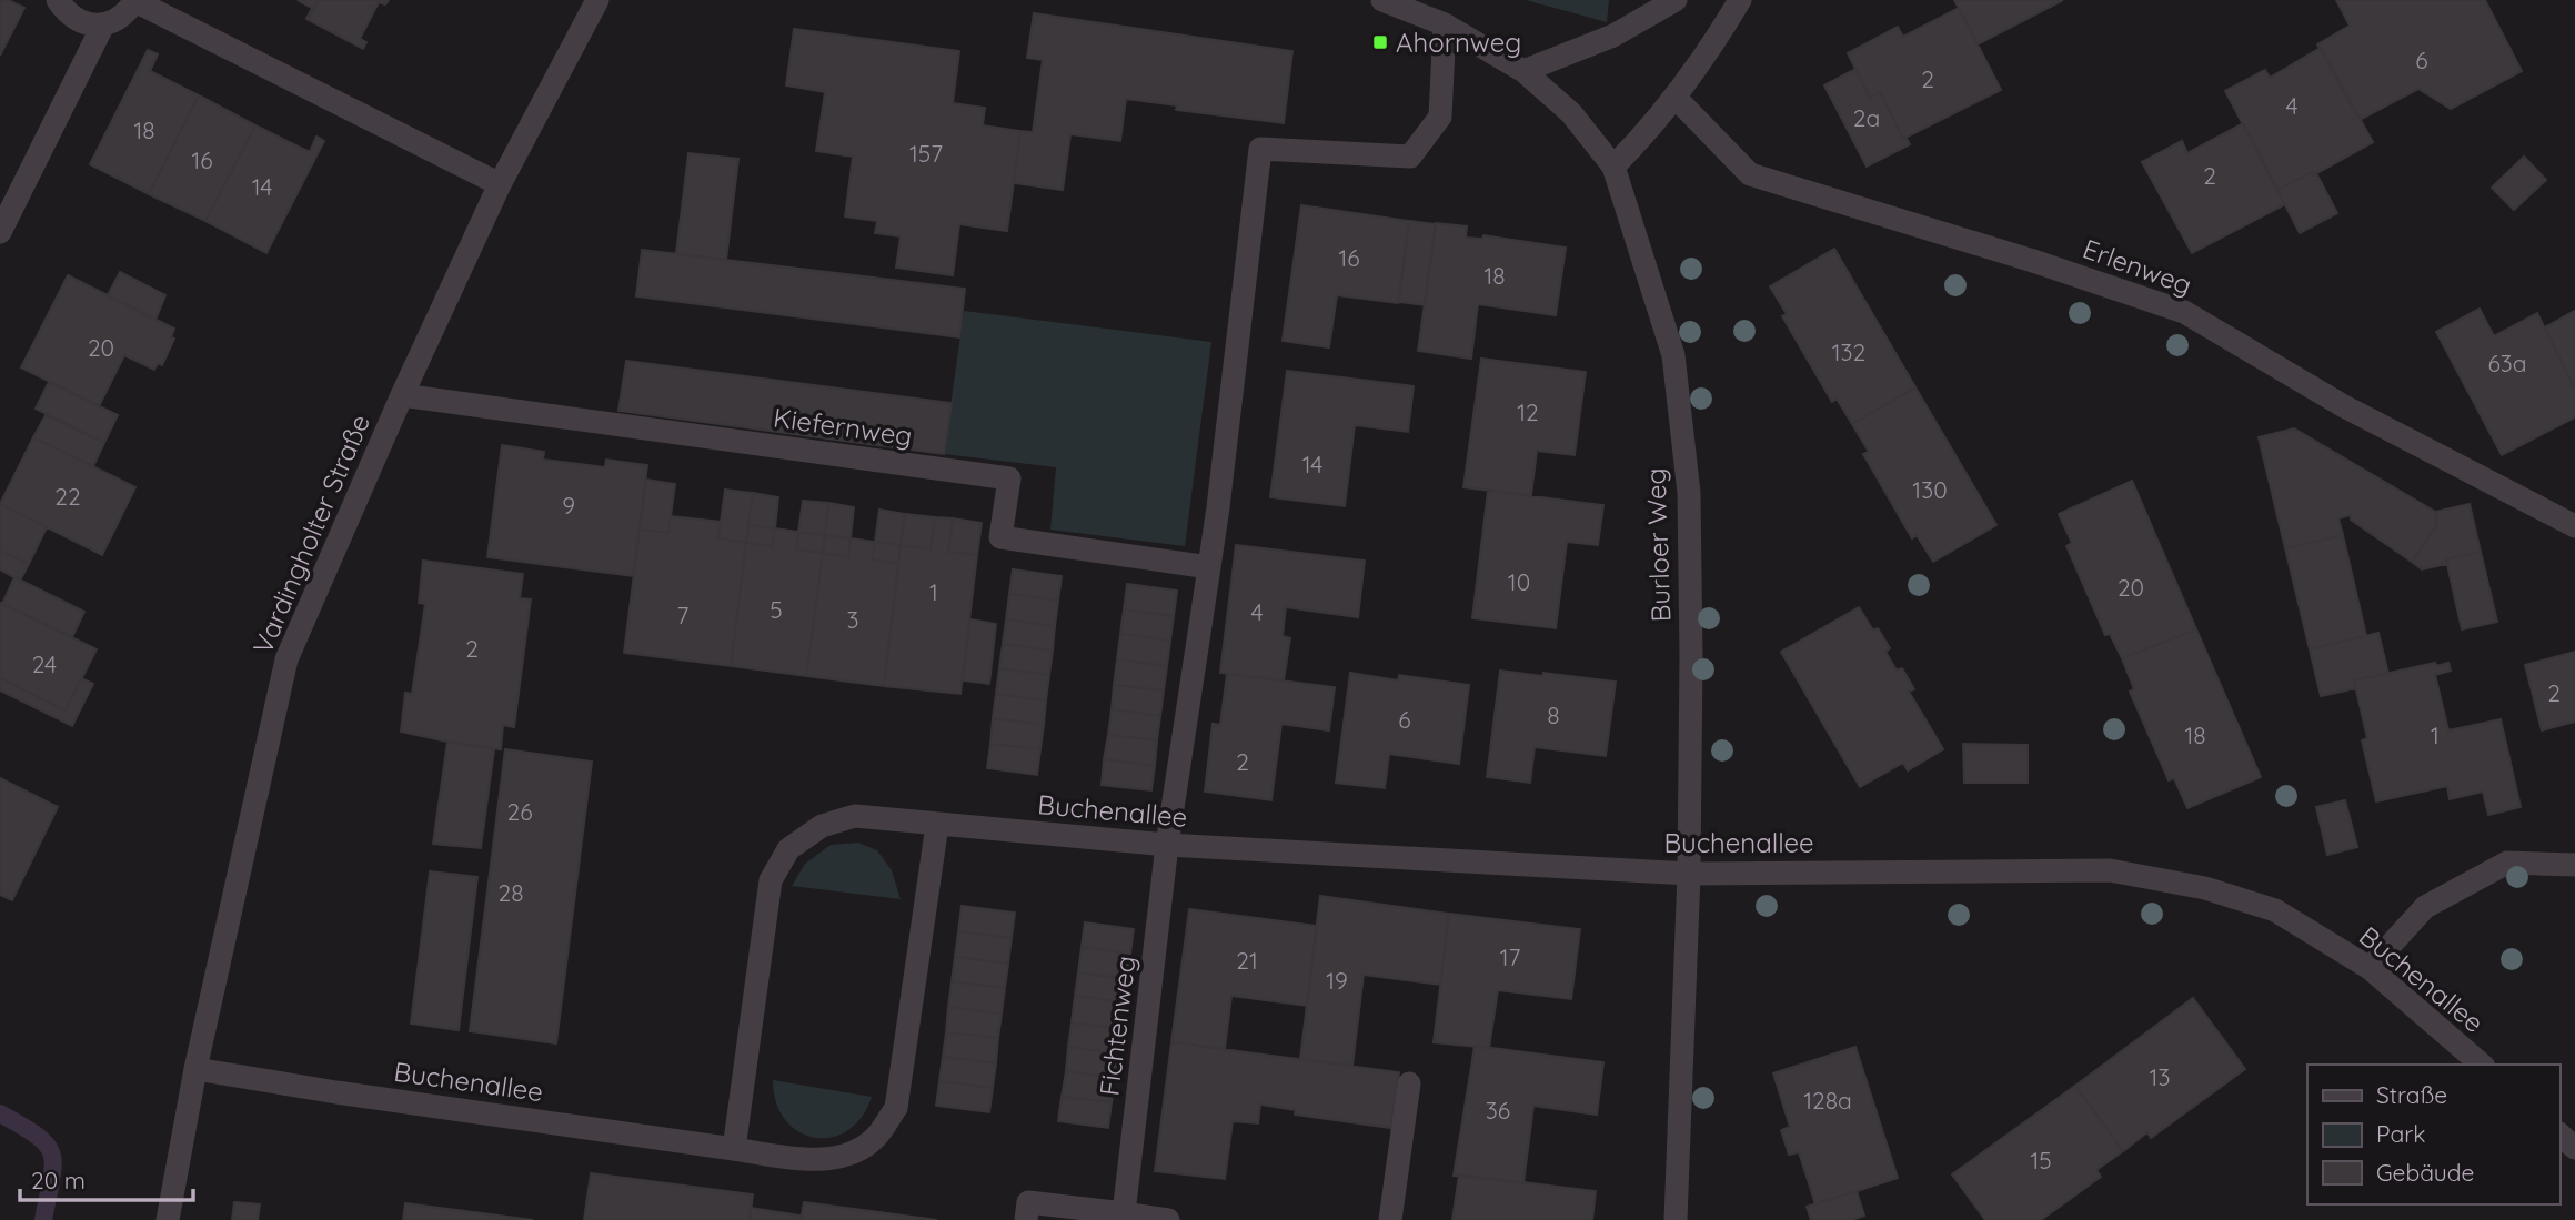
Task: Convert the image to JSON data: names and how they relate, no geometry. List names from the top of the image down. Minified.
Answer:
{"streets":{"street":["Erlenweg","Kiefernweg","Vardingholter Straße","Burloer Weg","Buchenallee","Fichtenweg"]},"crossings":[["Kiefernweg","Vardingholter Straße"],["Vardingholter Straße","Buchenallee"],["Burloer Weg","Buchenallee"],["Buchenallee","Fichtenweg"]],"places":{"transit":["Ahornweg"]},"house_numbers":["6","2","4","2a","18","157","16","2","14","16","18","20","132","63a","12","14","130","22","9","10","20","1","5","4","7","3","2","24","2","8","6","18","1","2","26","28","17","21","19","13","128a","36","15"],"legend":["Straße","Park","Gebäude"],"scale_bar":"20 m"}
